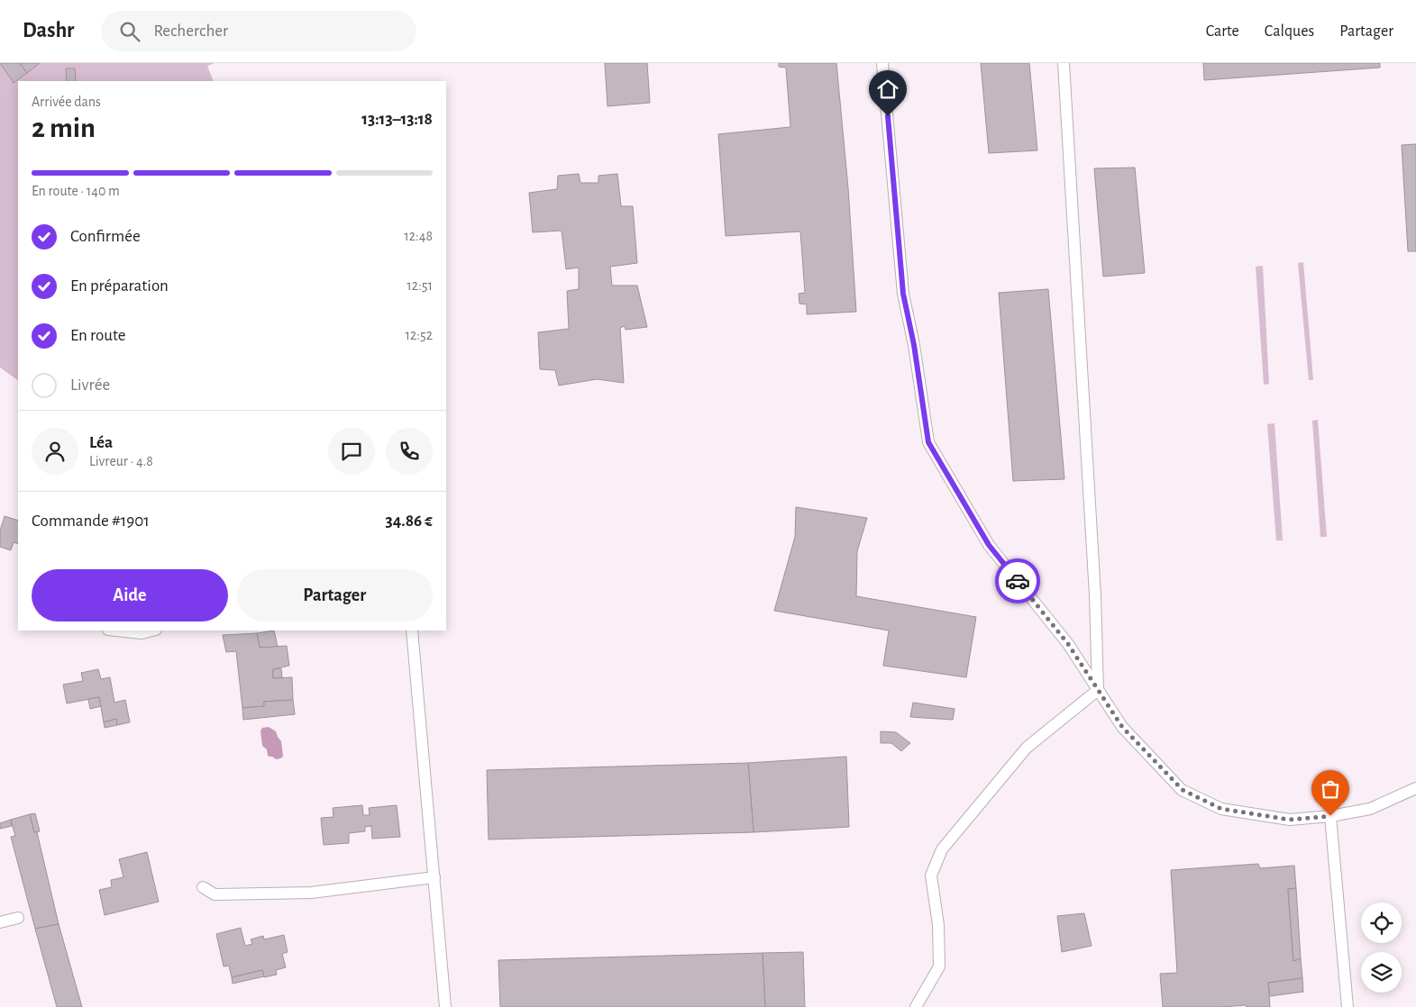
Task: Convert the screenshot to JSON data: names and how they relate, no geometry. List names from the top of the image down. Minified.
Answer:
{"page":{"header":"Dashr","search":"Rechercher","nav":["Carte","Calques","Partager"],"heading":["2 min","Arrivée dans","13:13–13:18"],"panel":["Léa","Livreur · 4.8","Commande #1901","34.86 €"],"bar":"En route · 140 m","list":[["Confirmée","12:48"],["En préparation","12:51"],["En route","12:52"],"Livrée"],"buttons":["Aide","Partager"]}}
